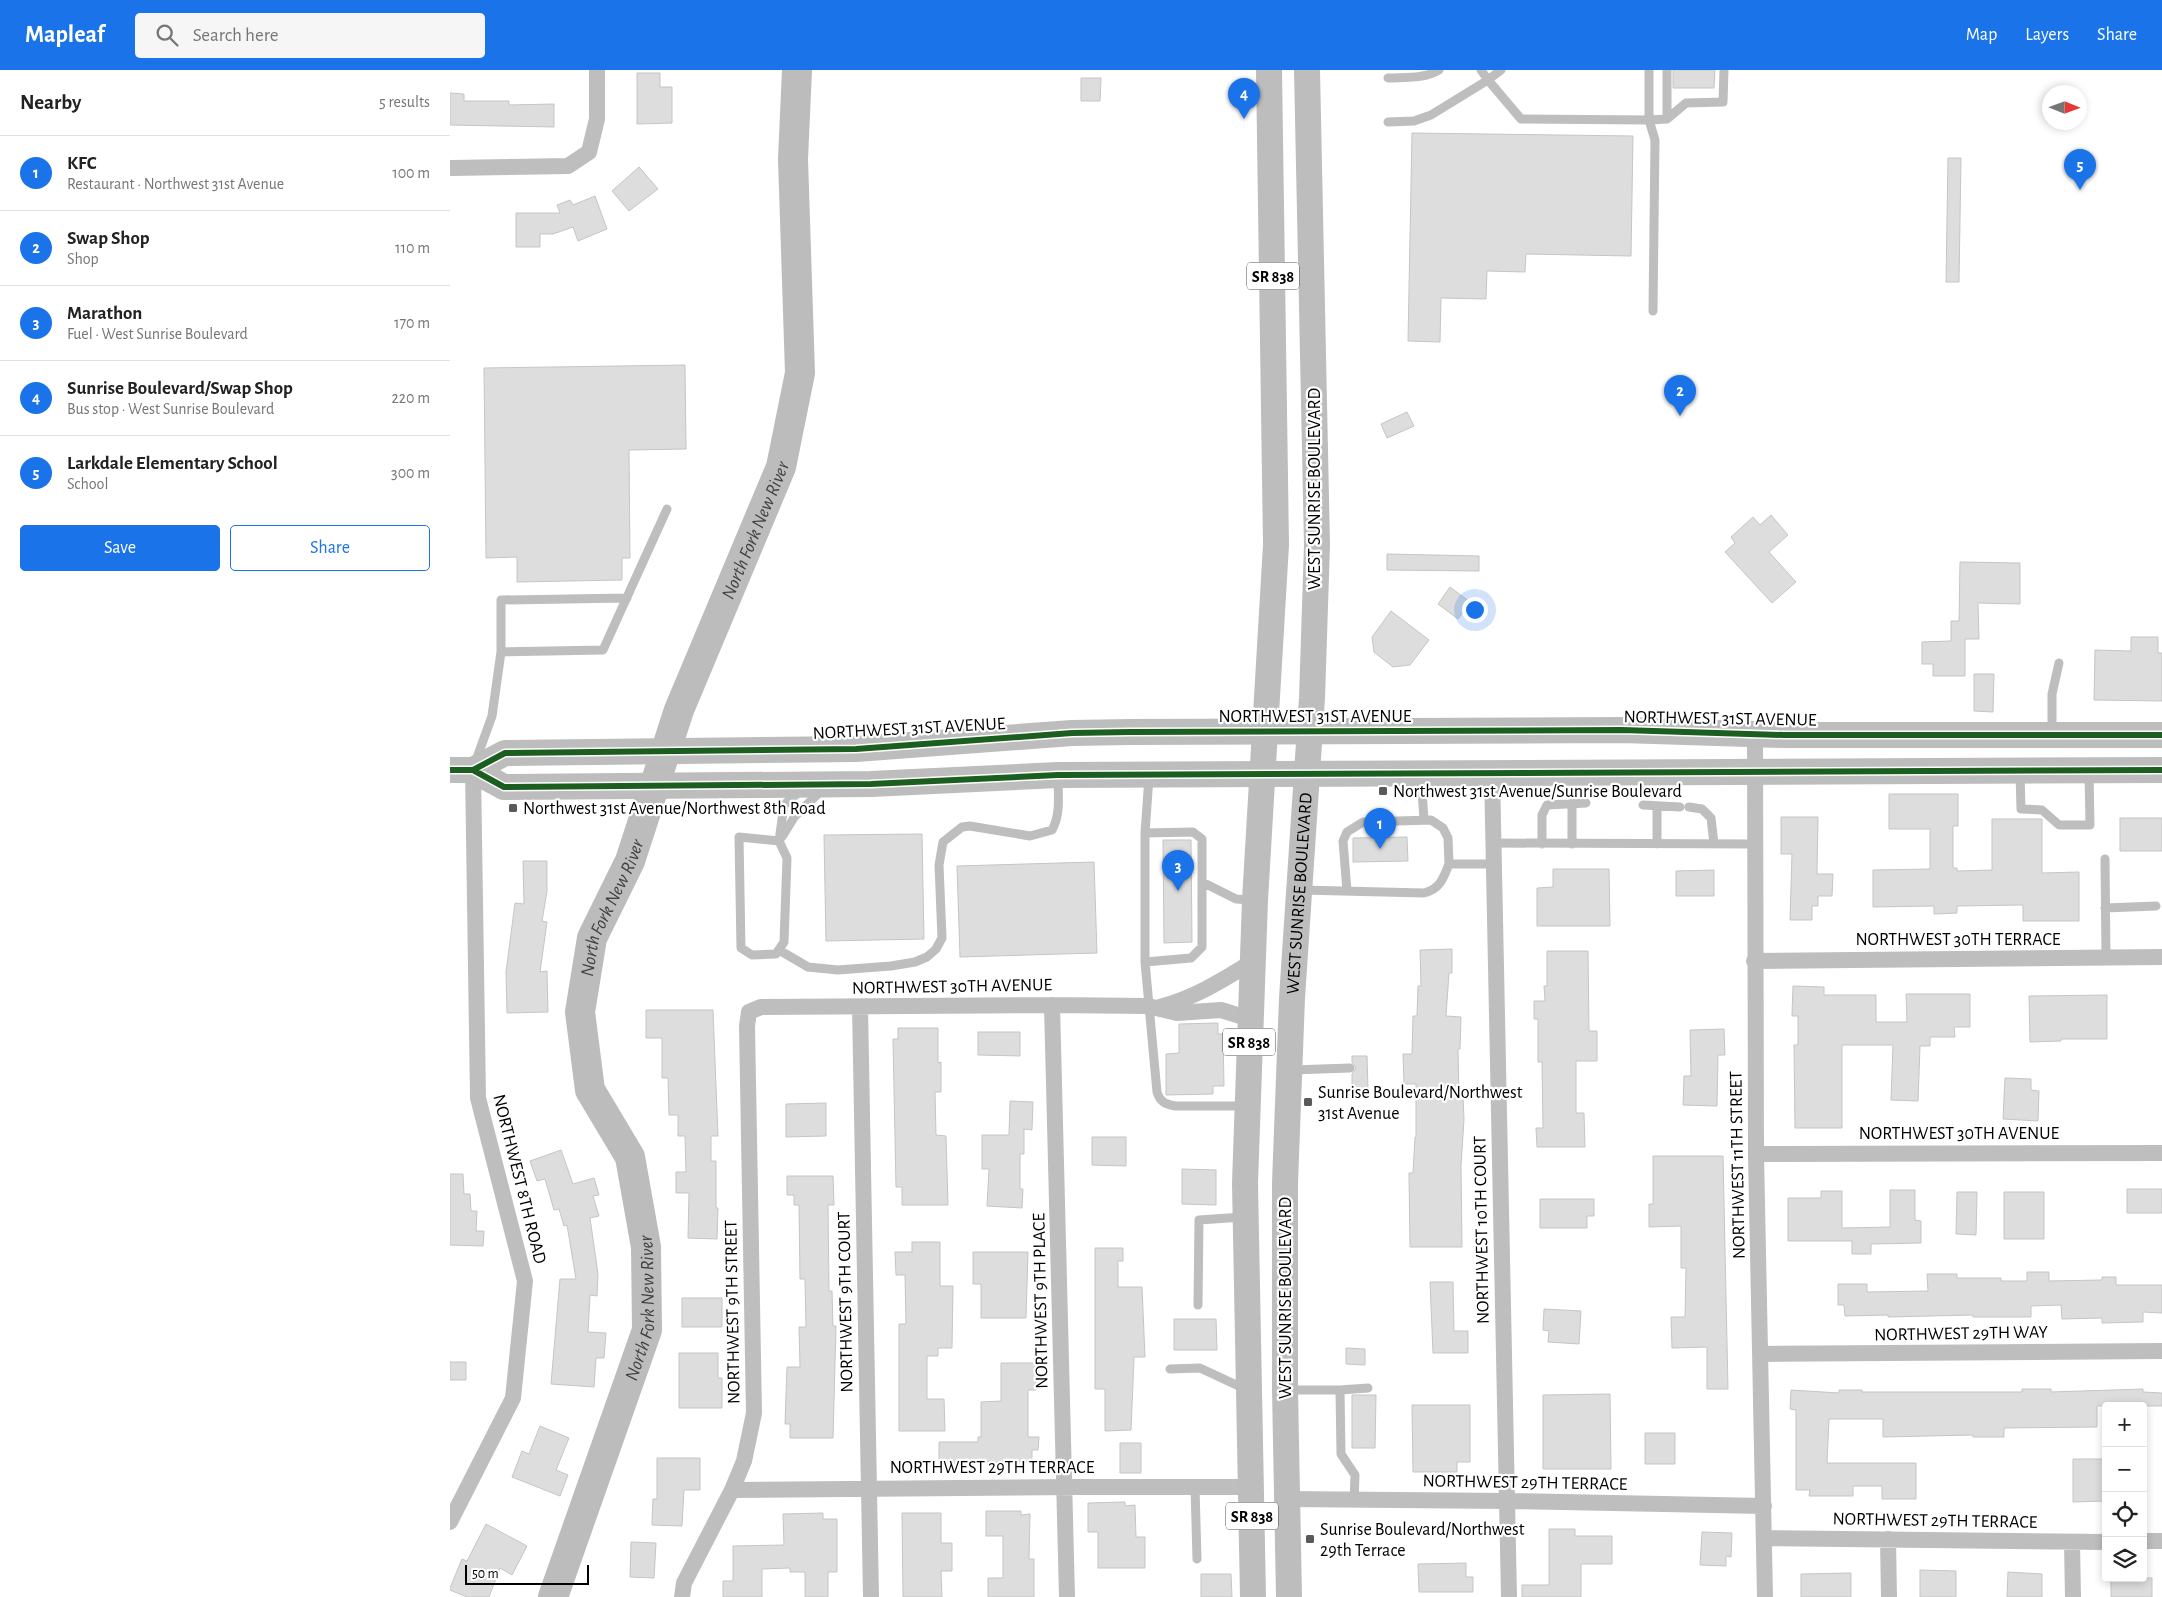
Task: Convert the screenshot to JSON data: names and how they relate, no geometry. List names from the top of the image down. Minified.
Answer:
{"streets":{"main road":["SR 838","WEST SUNRISE BOULEVARD","NORTHWEST 31ST AVENUE"],"street":["NORTHWEST 30TH TERRACE","NORTHWEST 30TH AVENUE","NORTHWEST 11TH STREET","NORTHWEST 8TH ROAD","NORTHWEST 10TH COURT","NORTHWEST 9TH PLACE","NORTHWEST 9TH COURT","NORTHWEST 9TH STREET","NORTHWEST 29TH WAY","NORTHWEST 29TH TERRACE"]},"crossings":[["WEST SUNRISE BOULEVARD","NORTHWEST 31ST AVENUE"],["WEST SUNRISE BOULEVARD","NORTHWEST 30TH AVENUE"],["WEST SUNRISE BOULEVARD","NORTHWEST 29TH TERRACE"],["NORTHWEST 31ST AVENUE","NORTHWEST 11TH STREET"],["NORTHWEST 31ST AVENUE","NORTHWEST 8TH ROAD"],["NORTHWEST 30TH TERRACE","NORTHWEST 11TH STREET"],["NORTHWEST 30TH AVENUE","NORTHWEST 11TH STREET"],["NORTHWEST 30TH AVENUE","NORTHWEST 9TH PLACE"],["NORTHWEST 30TH AVENUE","NORTHWEST 9TH COURT"],["NORTHWEST 30TH AVENUE","NORTHWEST 9TH STREET"],["NORTHWEST 11TH STREET","NORTHWEST 29TH WAY"],["NORTHWEST 11TH STREET","NORTHWEST 29TH TERRACE"],["NORTHWEST 10TH COURT","NORTHWEST 29TH TERRACE"],["NORTHWEST 9TH PLACE","NORTHWEST 29TH TERRACE"],["NORTHWEST 9TH COURT","NORTHWEST 29TH TERRACE"],["NORTHWEST 9TH STREET","NORTHWEST 29TH TERRACE"]],"water":["North Fork New River"],"places":{"transit":["Northwest 31st Avenue/Sunrise Boulevard","Northwest 31st Avenue/Northwest 8th Road","Sunrise Boulevard/Northwest 31st Avenue","Sunrise Boulevard/Northwest 29th Terrace"]},"scale_bar":"50 m","north":"right","page":{"header":"Mapleaf","search":"Search here","nav":["Map","Layers","Share"],"heading":["Nearby","5 results"],"pins":["4","5","2","1","3"],"list":[{"mark":"1","name":"KFC","note":"Restaurant · Northwest 31st Avenue","value":"100 m"},{"mark":"2","name":"Swap Shop","note":"Shop","value":"110 m"},{"mark":"3","name":"Marathon","note":"Fuel · West Sunrise Boulevard","value":"170 m"},{"mark":"4","name":"Sunrise Boulevard/Swap Shop","note":"Bus stop · West Sunrise Boulevard","value":"220 m"},{"mark":"5","name":"Larkdale Elementary School","note":"School","value":"300 m"}],"buttons":["Save","Share"],"map_buttons":["+","−"],"scale":"50 m"}}
